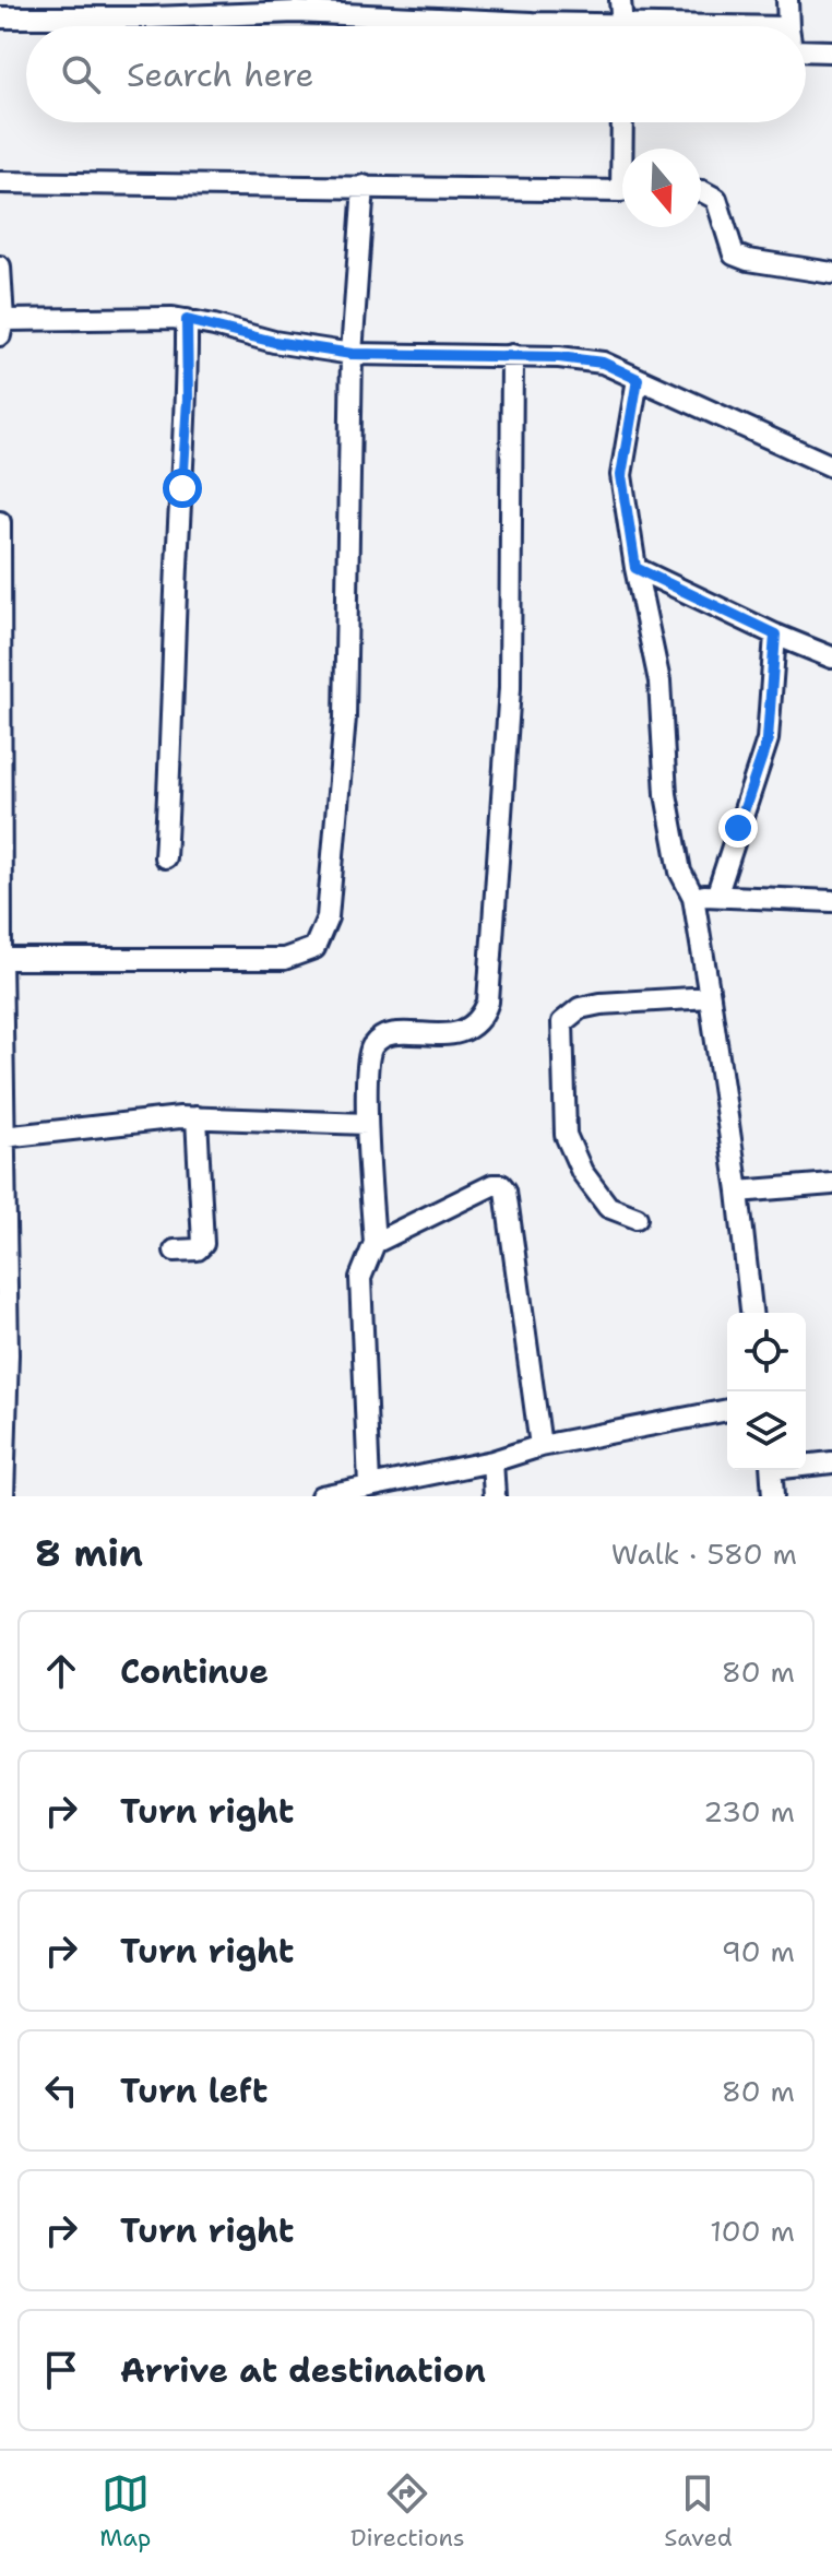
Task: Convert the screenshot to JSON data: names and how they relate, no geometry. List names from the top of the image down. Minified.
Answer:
{"north":"bottom","page":{"search":"Search here","heading":["8 min","Walk · 580 m"],"list":[["Continue","80 m"],["Turn right","230 m"],["Turn right","90 m"],["Turn left","80 m"],["Turn right","100 m"],"Arrive at destination"],"nav":["Map","Directions","Saved"]}}
